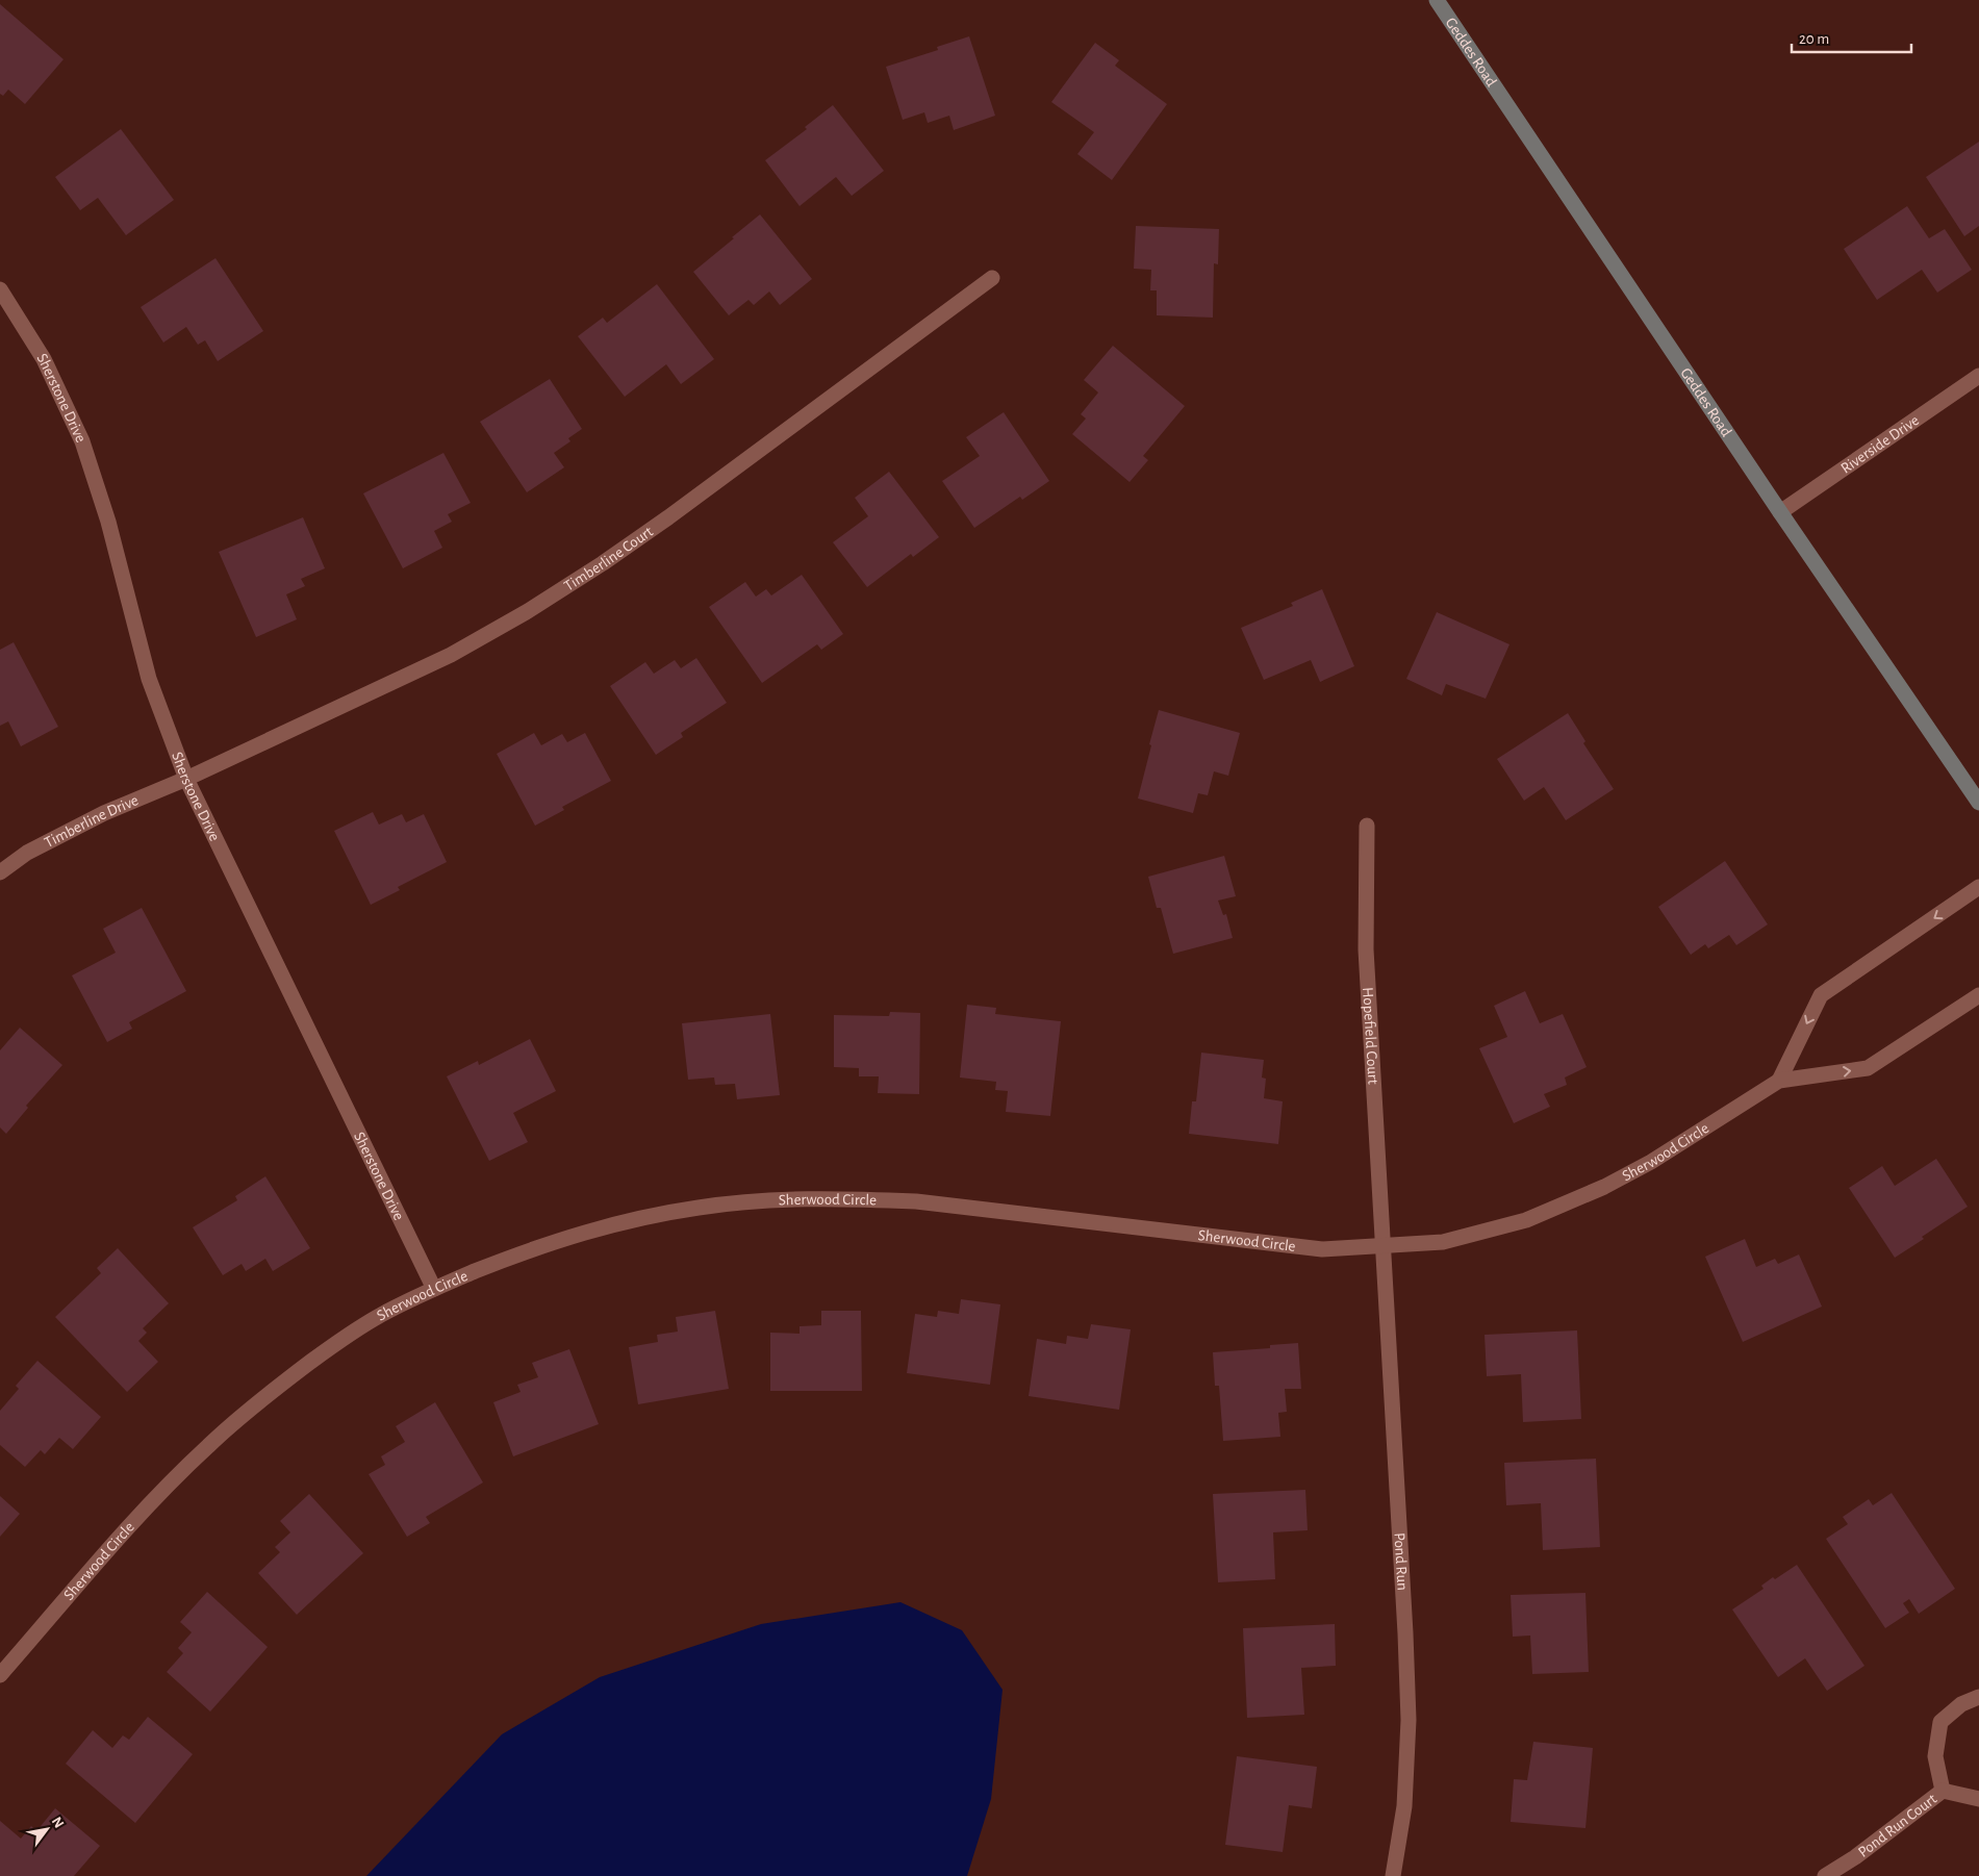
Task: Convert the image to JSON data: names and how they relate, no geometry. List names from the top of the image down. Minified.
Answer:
{"streets":{"main road":["Geddes Road"],"street":["Sherstone Drive","Riverside Drive","Timberline Court","Timberline Drive","Hopefield Court","Sherwood Circle","Pond Run","Pond Run Court"]},"crossings":[["Geddes Road","Riverside Drive"],["Sherstone Drive","Timberline Court"],["Sherstone Drive","Timberline Drive"],["Sherstone Drive","Sherwood Circle"],["Timberline Court","Timberline Drive"],["Hopefield Court","Sherwood Circle"],["Hopefield Court","Pond Run"],["Sherwood Circle","Pond Run"]],"scale_bar":"20 m","north":"top right"}
